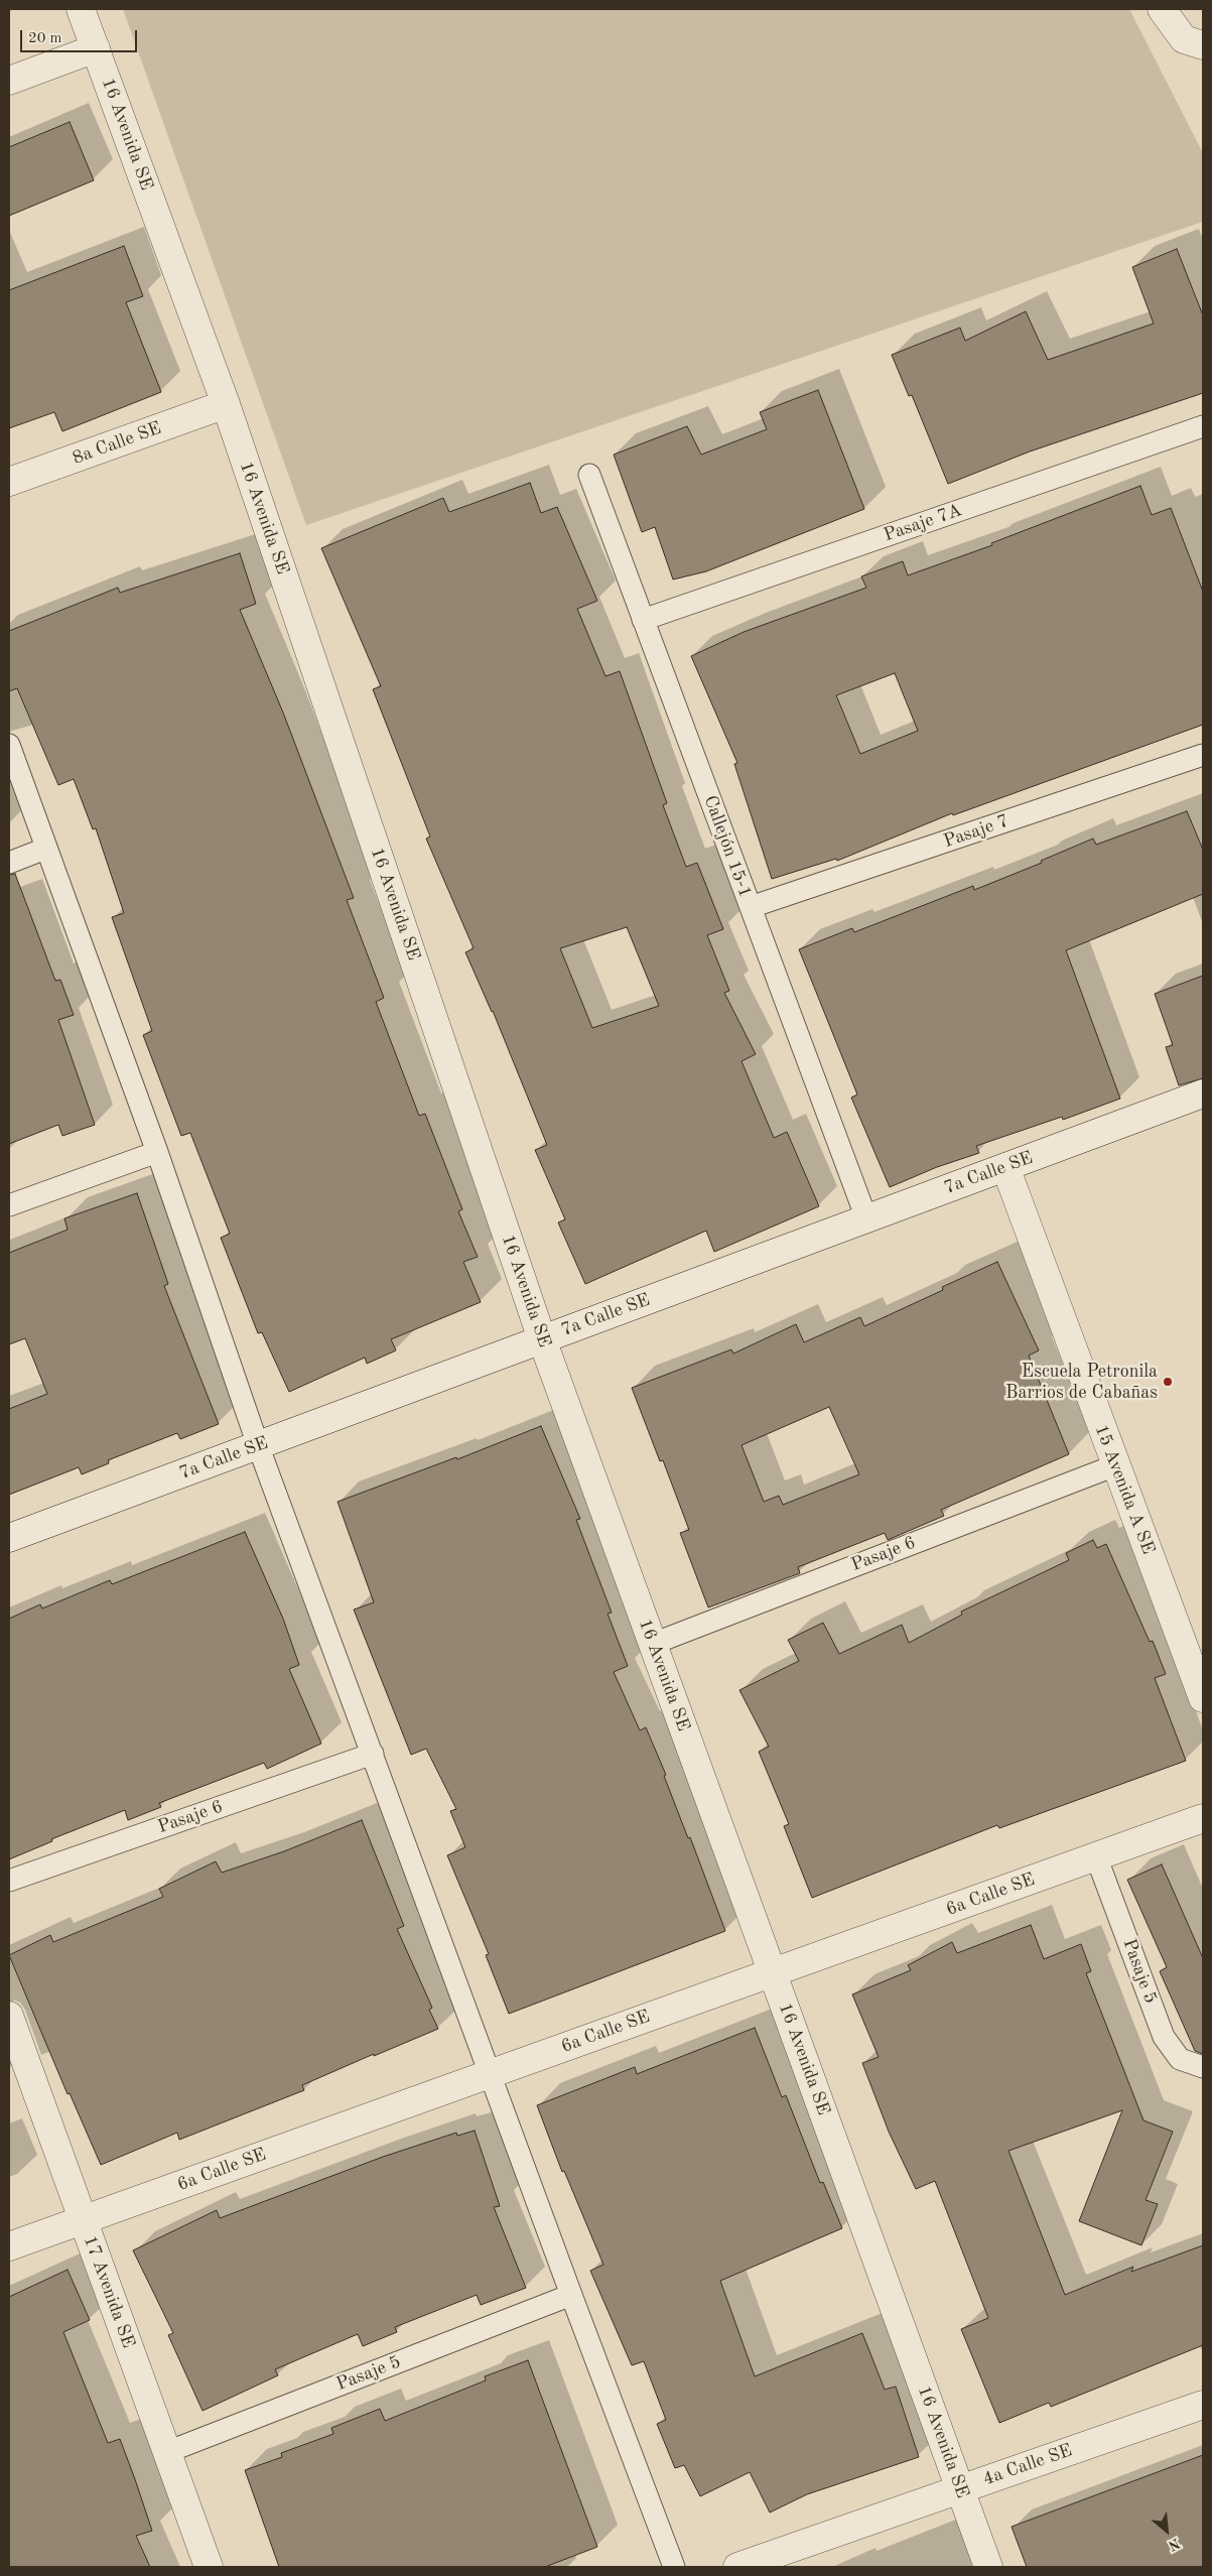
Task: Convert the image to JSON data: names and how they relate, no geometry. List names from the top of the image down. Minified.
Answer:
{"streets":{"street":["16 Avenida SE","8a Calle SE","7a Calle SE","15 Avenida A SE","6a Calle SE","17 Avenida SE","4a Calle SE"],"lane":["Pasaje 7A","Pasaje 7","Callejón 15-1","Pasaje 6","Pasaje 5"]},"crossings":[["16 Avenida SE","8a Calle SE"],["16 Avenida SE","7a Calle SE"],["16 Avenida SE","Pasaje 6"],["16 Avenida SE","6a Calle SE"],["16 Avenida SE","4a Calle SE"],["Pasaje 7A","Callejón 15-1"],["Pasaje 7","Callejón 15-1"],["Callejón 15-1","7a Calle SE"],["7a Calle SE","15 Avenida A SE"],["15 Avenida A SE","Pasaje 6"],["6a Calle SE","Pasaje 5"],["6a Calle SE","17 Avenida SE"],["Pasaje 5","17 Avenida SE"]],"places":["Escuela Petronila Barrios de Cabañas"],"scale_bar":"20 m","north":"bottom right"}
